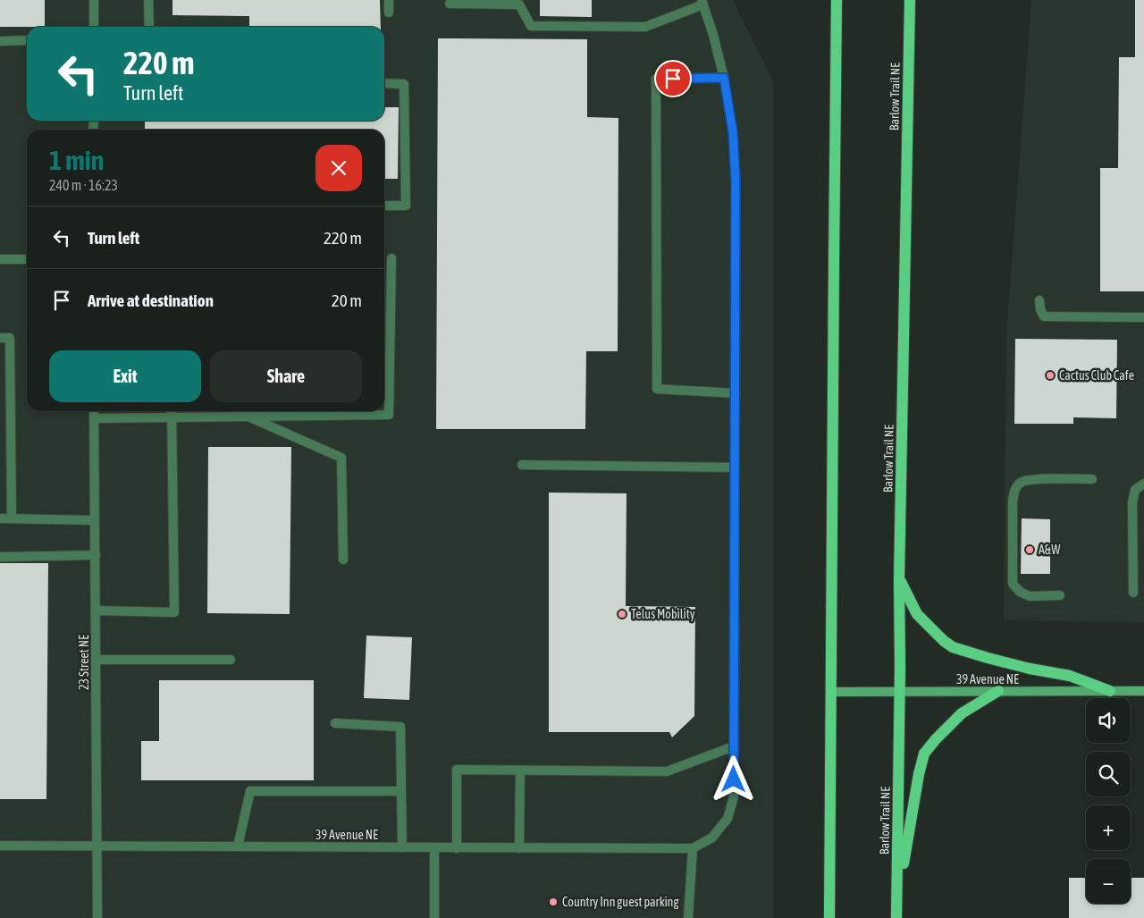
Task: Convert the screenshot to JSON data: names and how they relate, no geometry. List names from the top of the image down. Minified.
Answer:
{"streets":{"main road":["Barlow Trail NE"],"street":["23 Street NE","39 Avenue NE"]},"crossings":[["Barlow Trail NE","39 Avenue NE"],["23 Street NE","39 Avenue NE"]],"places":["Cactus Club Cafe","A&W","Telus Mobility","Country Inn guest parking"],"page":{"turn":["220 m","Turn left"],"heading":["1 min","240 m · 16:23"],"list":[{"name":"Turn left","value":"220 m"},{"name":"Arrive at destination","value":"20 m"}],"buttons":["Exit","Share"],"map_buttons":["+","−"]}}
